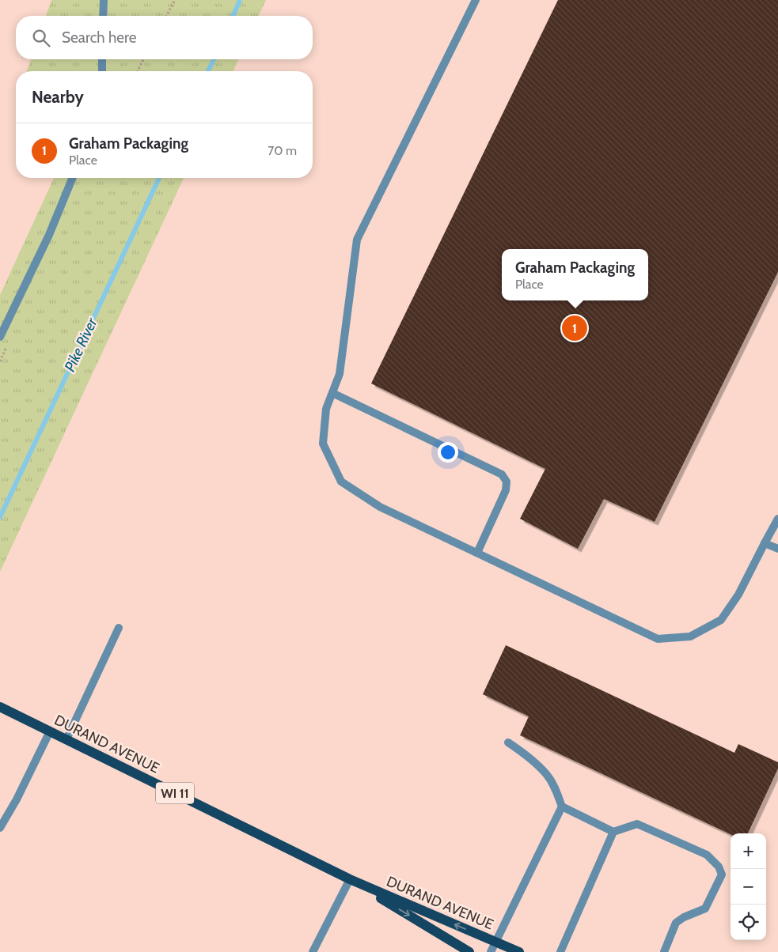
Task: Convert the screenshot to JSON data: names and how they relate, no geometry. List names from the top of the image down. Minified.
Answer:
{"streets":{"main road":["DURAND AVENUE","WI 11"]},"water":["Pike River"],"page":{"search":"Search here","heading":"Nearby","list":[{"mark":"1","name":"Graham Packaging","note":"Place","value":"70 m"}],"popup":["Graham Packaging","Place"],"pins":"1","map_buttons":["+","−"]}}
